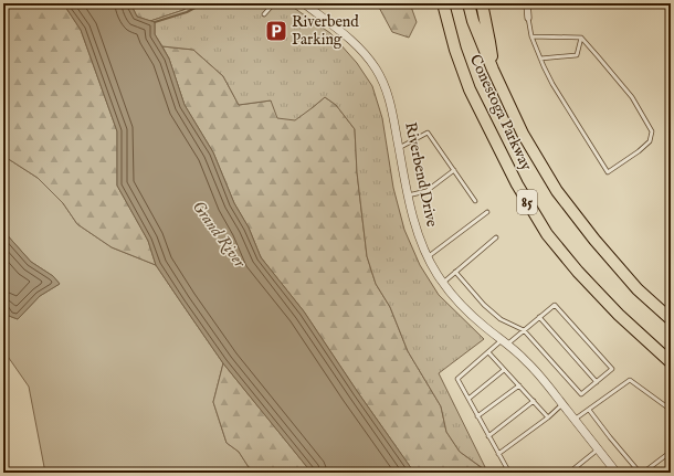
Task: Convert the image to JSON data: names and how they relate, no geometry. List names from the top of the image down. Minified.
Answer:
{"streets":{"highway":["Conestoga Parkway","85"],"street":["Riverbend Drive"]},"water":["Grand River"],"places":{"parking":["Riverbend Parking"]}}
